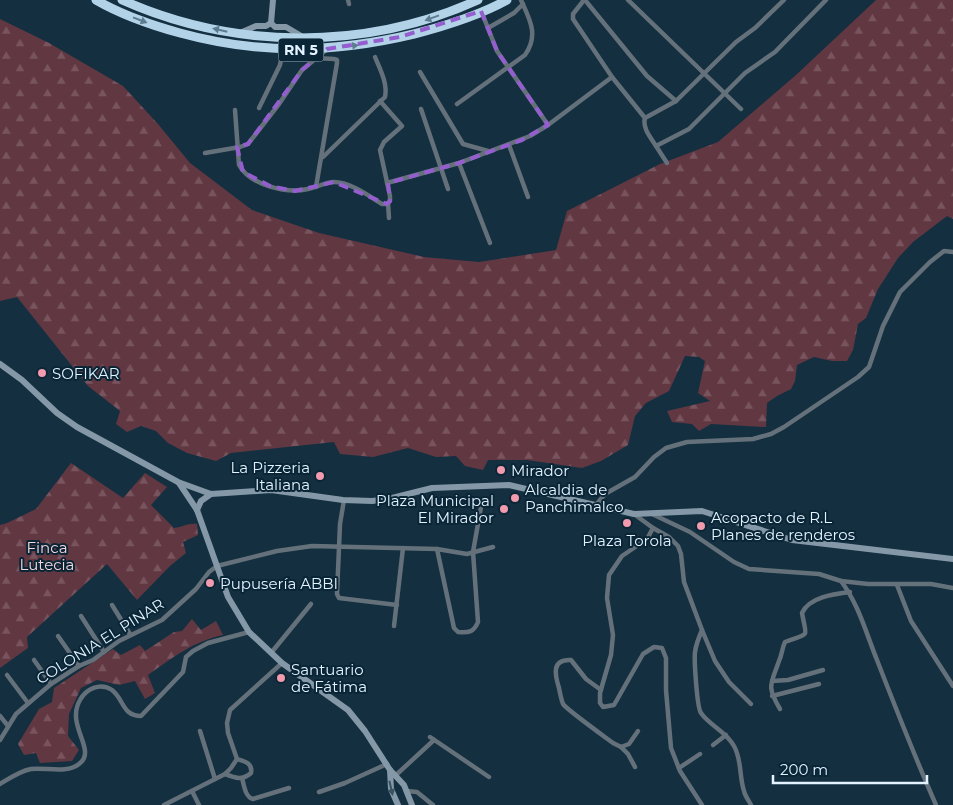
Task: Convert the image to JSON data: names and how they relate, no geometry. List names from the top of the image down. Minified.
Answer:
{"streets":{"highway":["RN 5"],"street":["COLONIA EL PINAR"]},"parks":["Finca Lutecia"],"places":["SOFIKAR","Mirador","La Pizzeria Italiana","Alcaldia de Panchimalco","Plaza Municipal El Mirador","Plaza Torola","Acopacto de R.L Planes de renderos","Pupusería ABBI","Santuario de Fátima"],"scale_bar":"200 m"}
